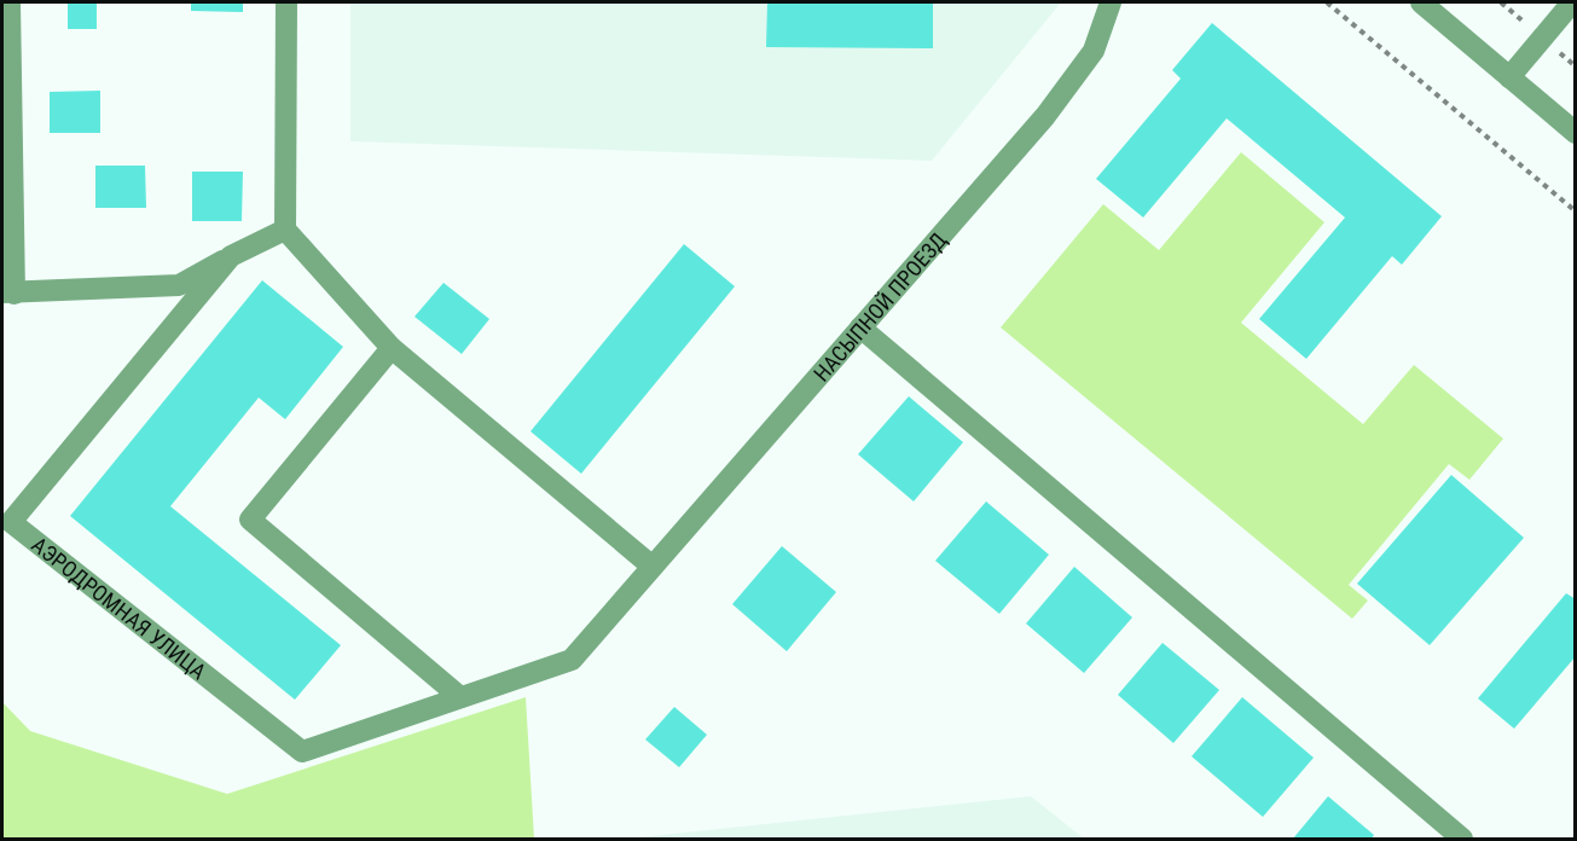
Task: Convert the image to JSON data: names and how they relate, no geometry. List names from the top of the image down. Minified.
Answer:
{"streets":{"street":["НАСЫПНОЙ ПРОЕЗД","АЭРОДРОМНАЯ УЛИЦА"]},"crossings":[["НАСЫПНОЙ ПРОЕЗД","АЭРОДРОМНАЯ УЛИЦА"]]}
